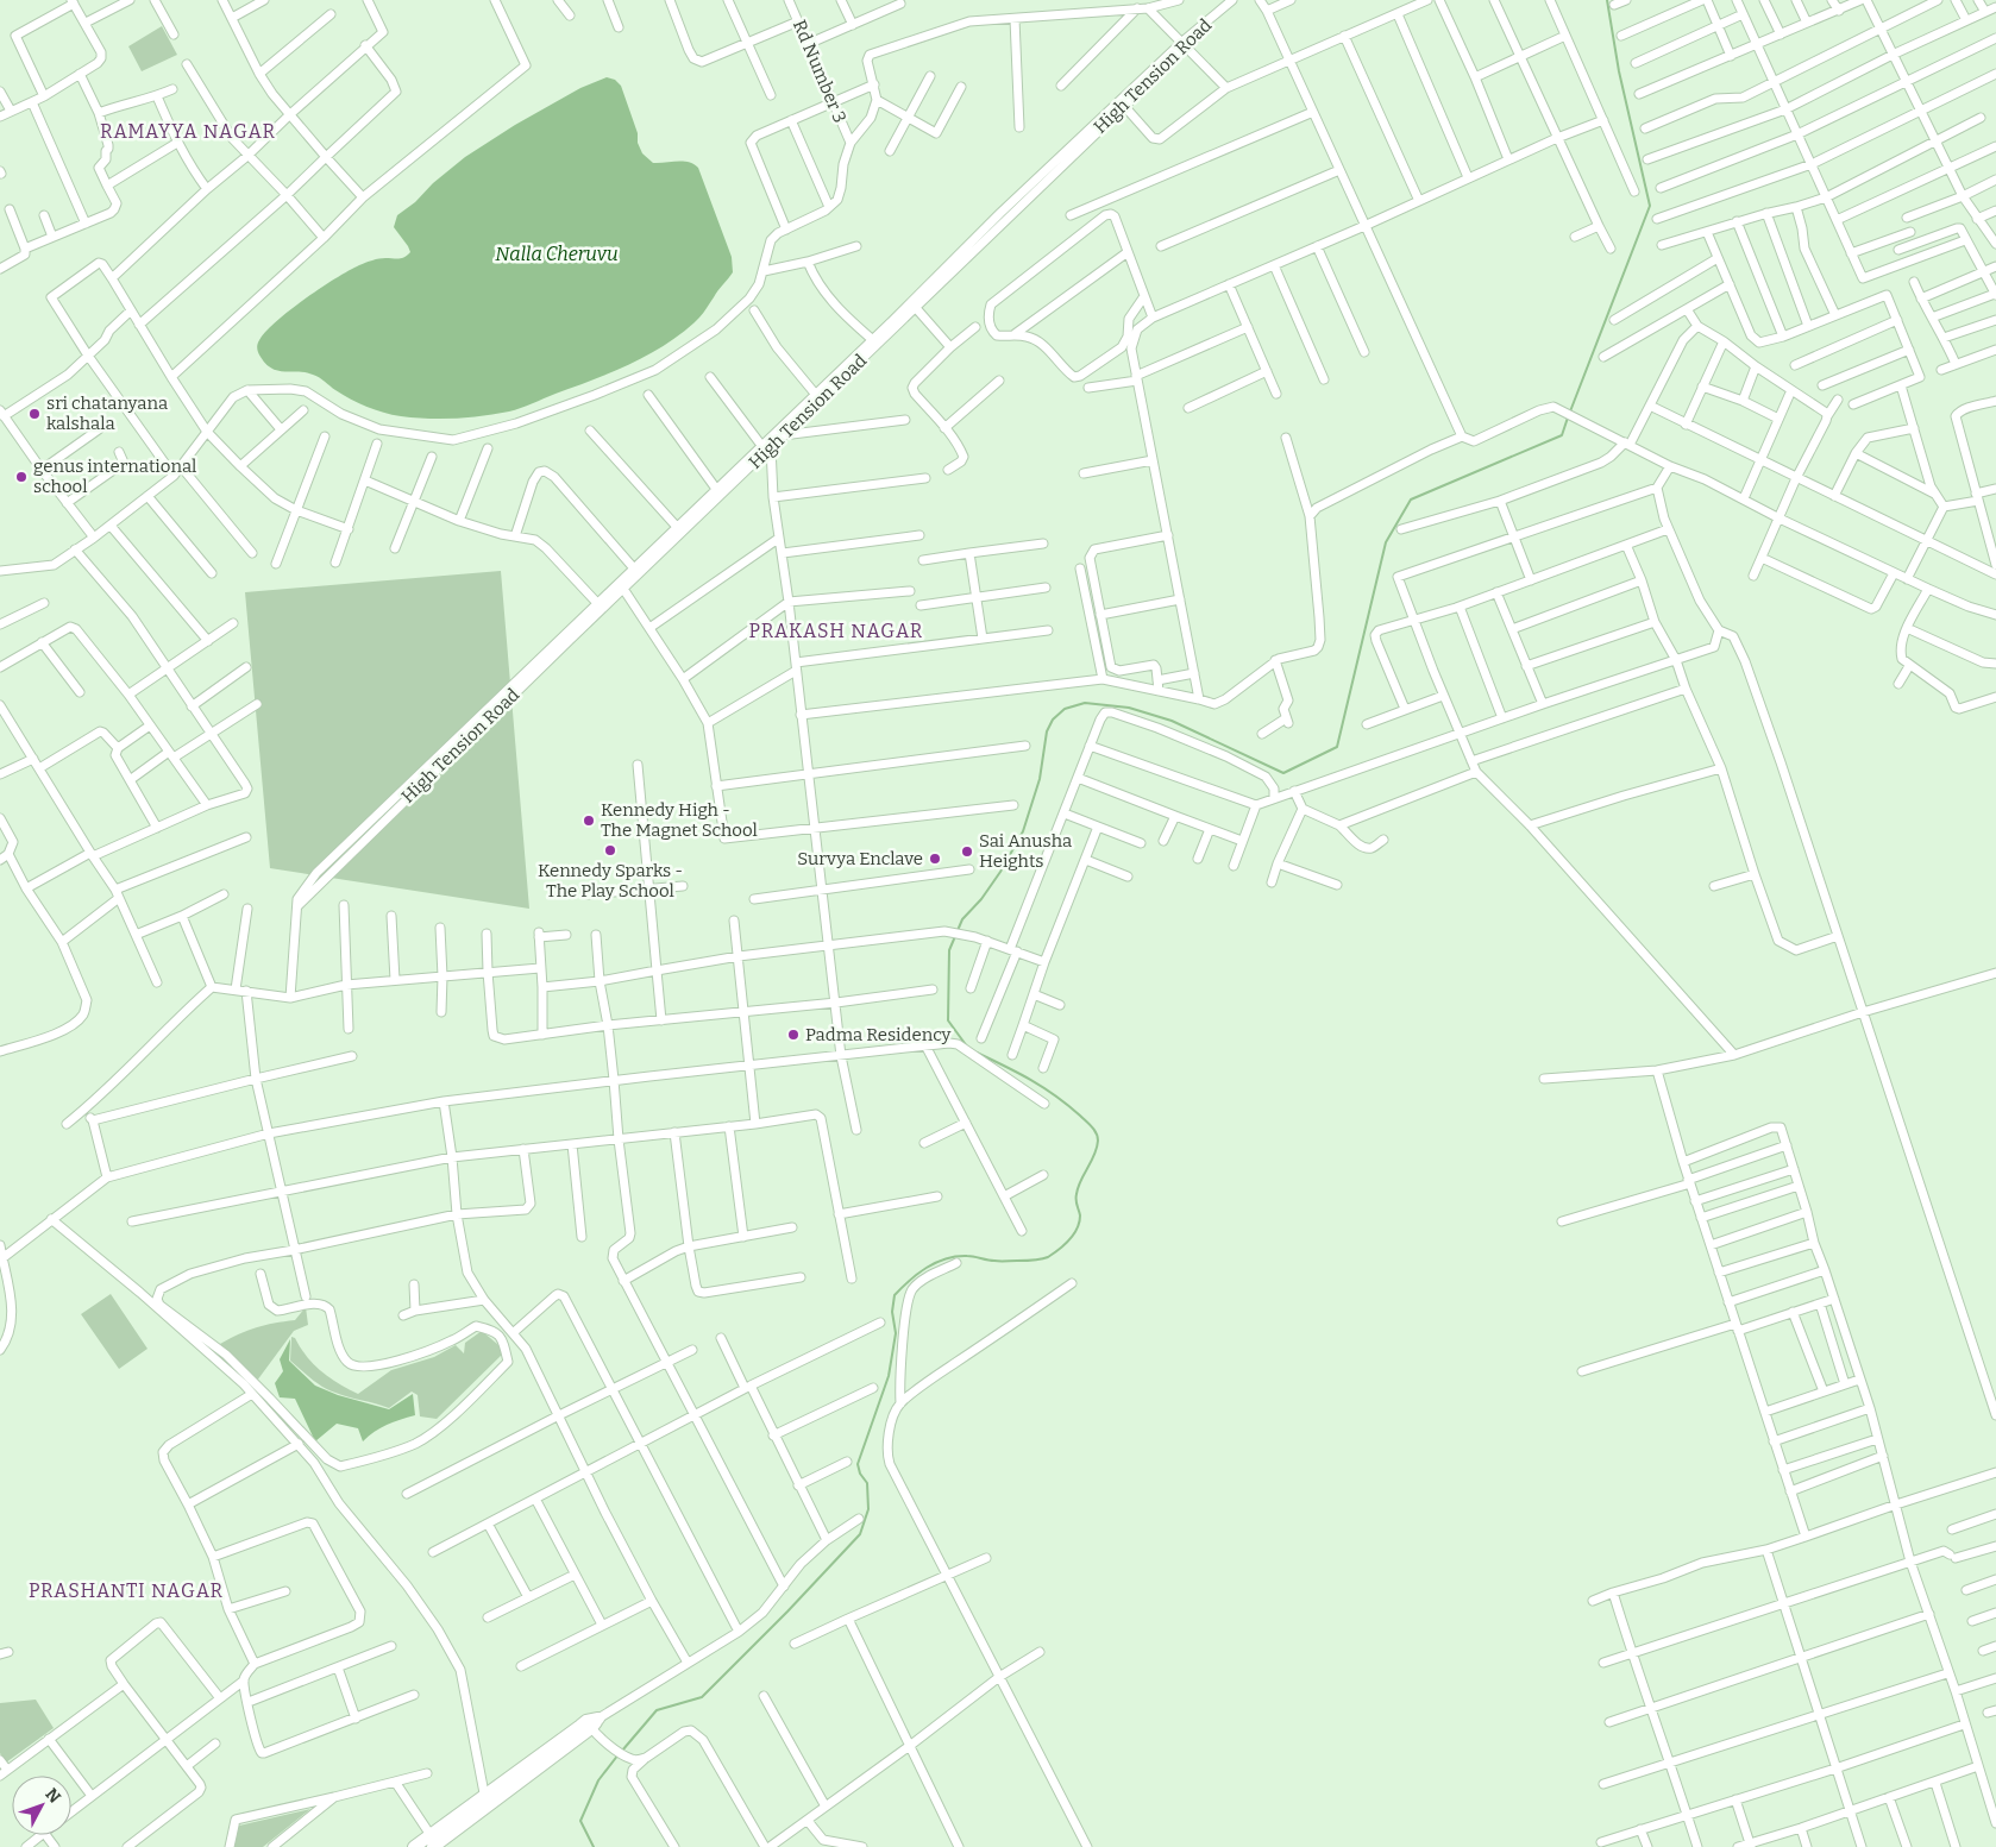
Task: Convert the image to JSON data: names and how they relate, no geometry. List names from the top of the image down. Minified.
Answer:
{"streets":{"street":["Rd Number 3","High Tension Road"]},"districts":["RAMAYYA NAGAR","PRAKASH NAGAR","PRASHANTI NAGAR"],"water":["Nalla Cheruvu"],"places":["sri chatanyana kalshala","genus international school","Kennedy High - The Magnet School","Kennedy Sparks - The Play School","Sai Anusha Heights","Survya Enclave","Padma Residency"],"north":"top right"}
